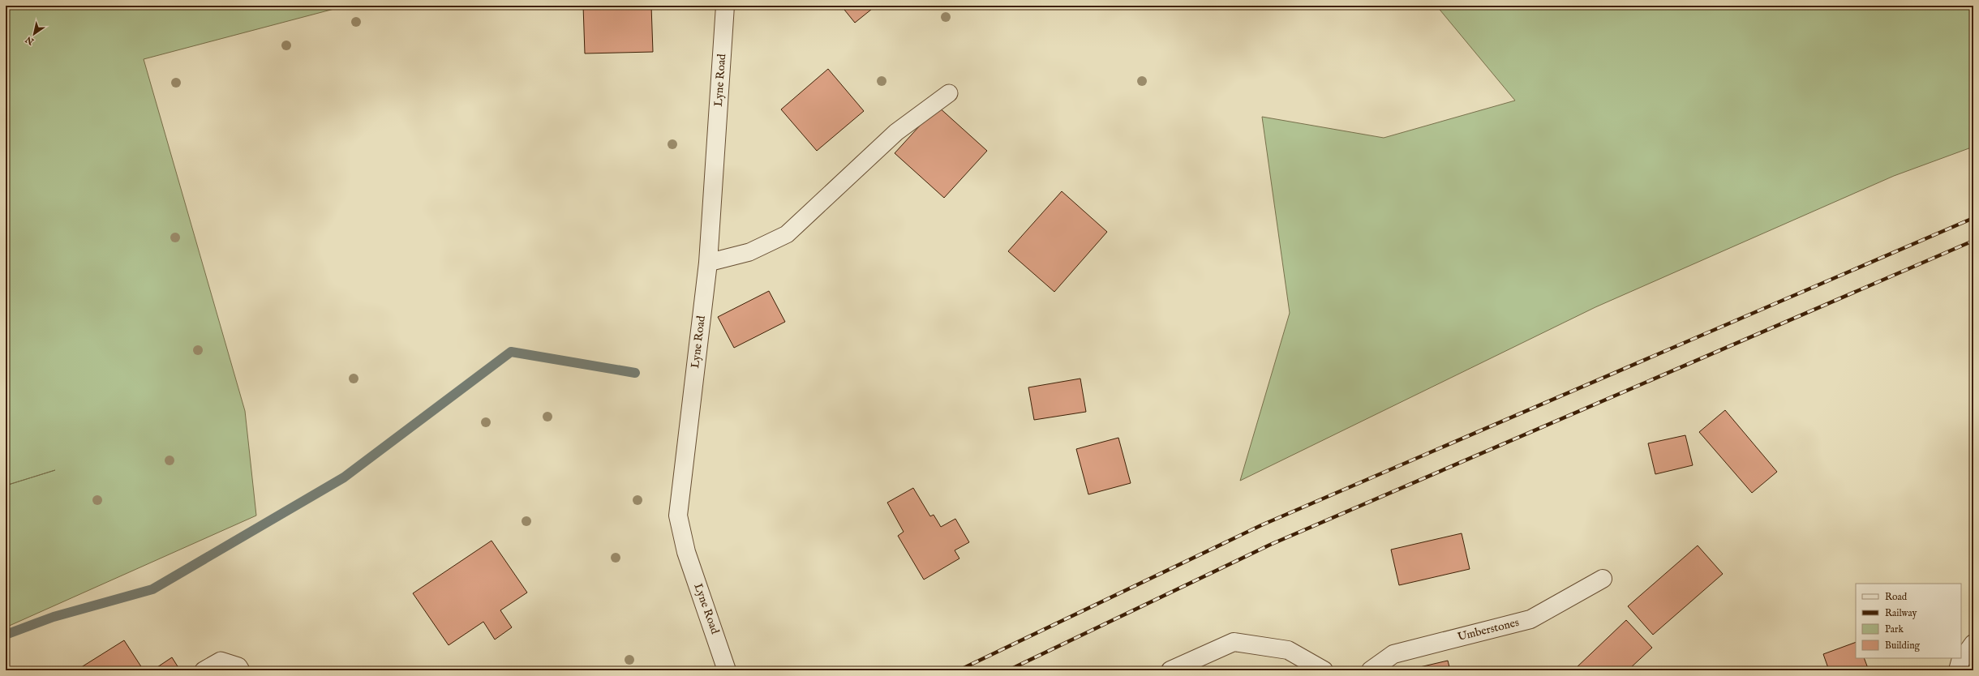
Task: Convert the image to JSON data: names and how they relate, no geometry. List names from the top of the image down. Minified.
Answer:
{"streets":{"street":["Lyne Road","Umberstones"]},"legend":["Road","Railway","Park","Building"],"north":"bottom left"}
